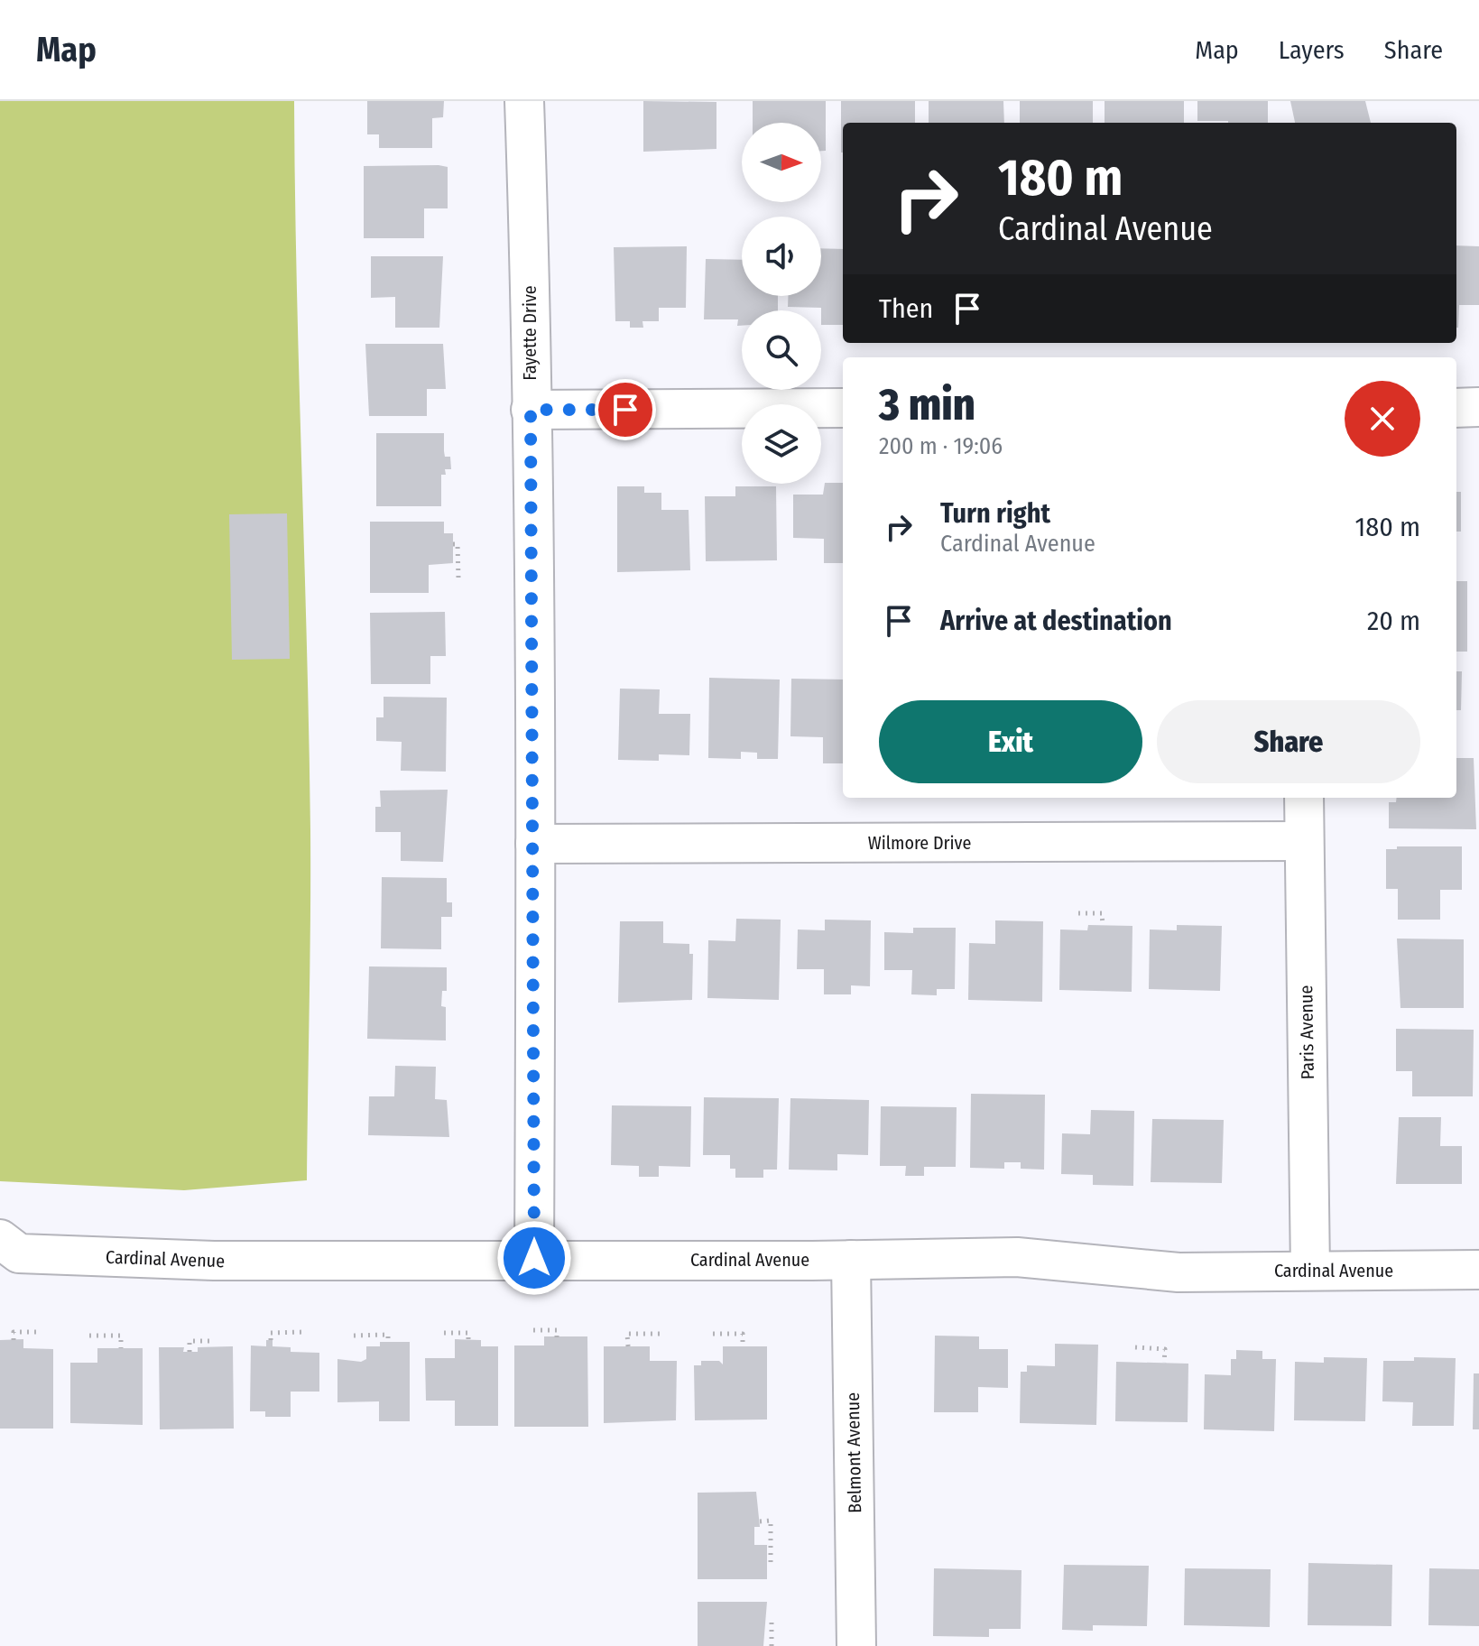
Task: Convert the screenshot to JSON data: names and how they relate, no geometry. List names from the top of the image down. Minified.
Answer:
{"streets":{"street":["Fayette Drive","Wilmore Drive","Paris Avenue","Cardinal Avenue","Belmont Avenue"]},"crossings":[["Fayette Drive","Wilmore Drive"],["Fayette Drive","Cardinal Avenue"],["Wilmore Drive","Paris Avenue"],["Paris Avenue","Cardinal Avenue"],["Cardinal Avenue","Belmont Avenue"]],"north":"right","page":{"header":"Map","nav":["Map","Layers","Share"],"turn":["180 m","Cardinal Avenue"],"then":"Then","heading":["3 min","200 m · 19:06"],"list":[{"name":"Turn right","note":"Cardinal Avenue","value":"180 m"},{"name":"Arrive at destination","value":"20 m"}],"buttons":["Exit","Share"]}}
